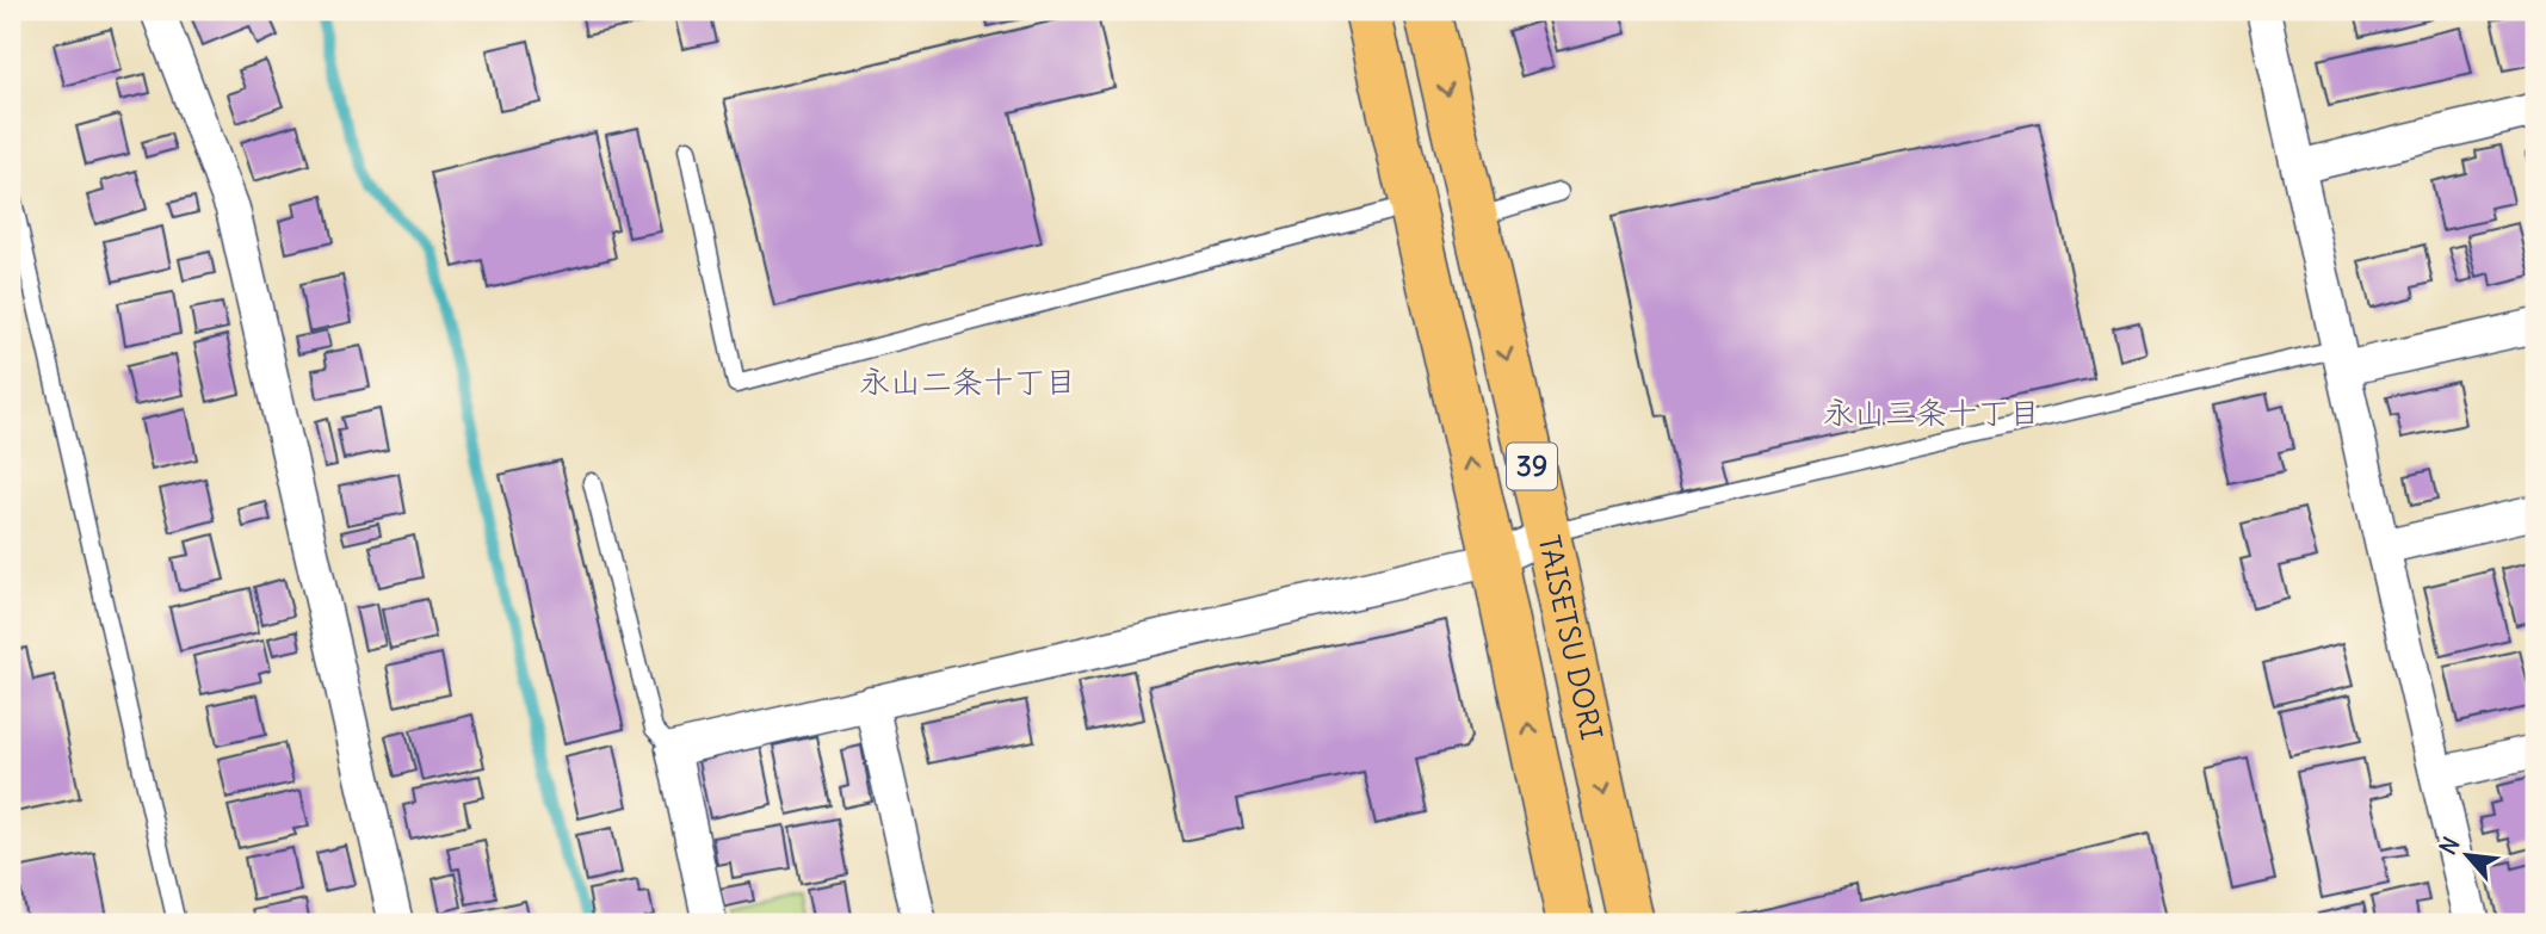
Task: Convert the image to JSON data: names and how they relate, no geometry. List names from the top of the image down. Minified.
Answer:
{"streets":{"highway":["39","TAISETSU DORI"]},"districts":["永山二条十丁目","永山三条十丁目"],"north":"top left"}
